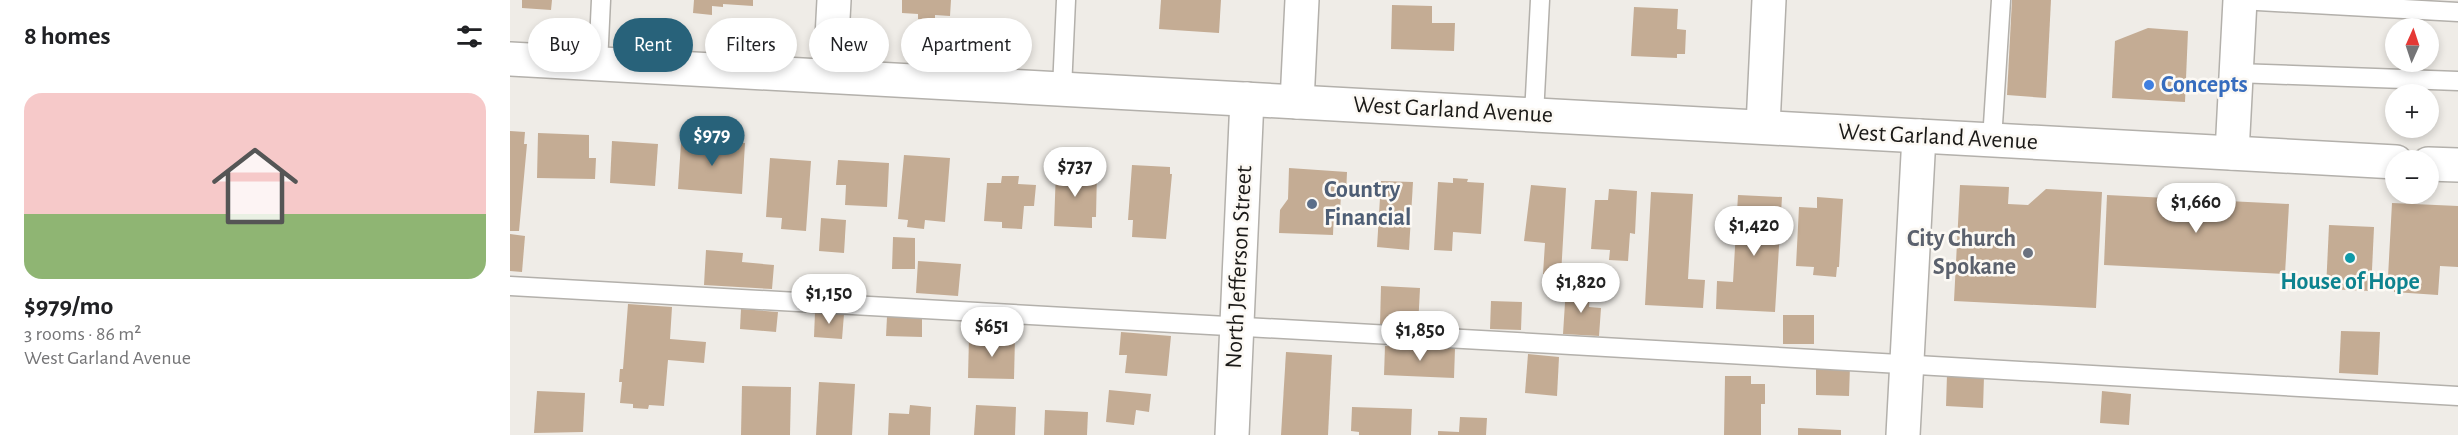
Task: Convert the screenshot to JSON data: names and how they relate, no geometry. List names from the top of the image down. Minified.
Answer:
{"streets":{"street":["West Garland Avenue","North Jefferson Street"]},"crossings":[["West Garland Avenue","North Jefferson Street"]],"places":["Concepts","Country Financial","City Church Spokane","House of Hope"],"north":"top","page":{"heading":"8 homes","map_buttons":["+","−"],"chip":["Buy","Rent","Filters","New","Apartment"],"list":[{"name":"$979/mo","note":"3 rooms · 86 m² · West Garland Avenue"}],"price":["$979","$737","$1,660","$1,420","$1,820","$1,150","$651","$1,850"]}}
